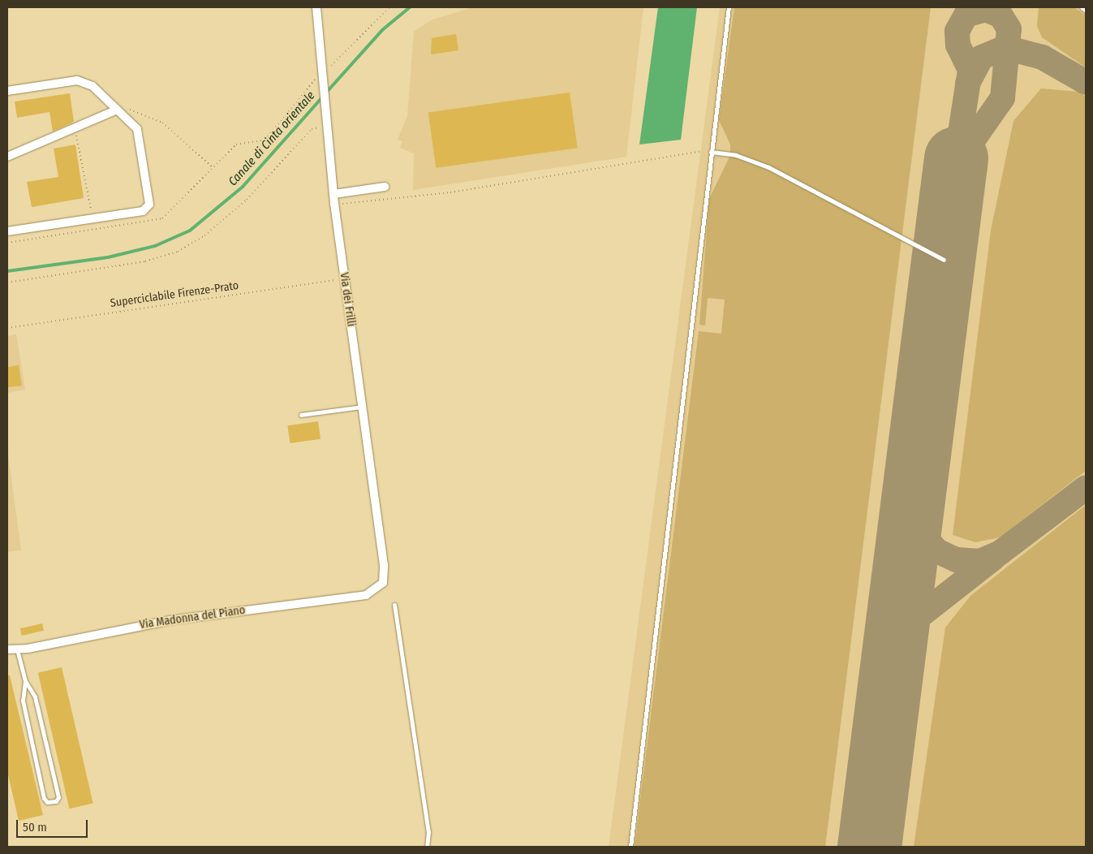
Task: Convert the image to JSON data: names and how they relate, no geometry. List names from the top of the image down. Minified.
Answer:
{"streets":{"street":["Via dei Frilli","Via Madonna del Piano"],"path":["Superciclabile Firenze-Prato"]},"crossings":[["Superciclabile Firenze-Prato","Via dei Frilli"],["Via dei Frilli","Via Madonna del Piano"]],"water":["Canale di Cinta orientale"],"scale_bar":"50 m"}
